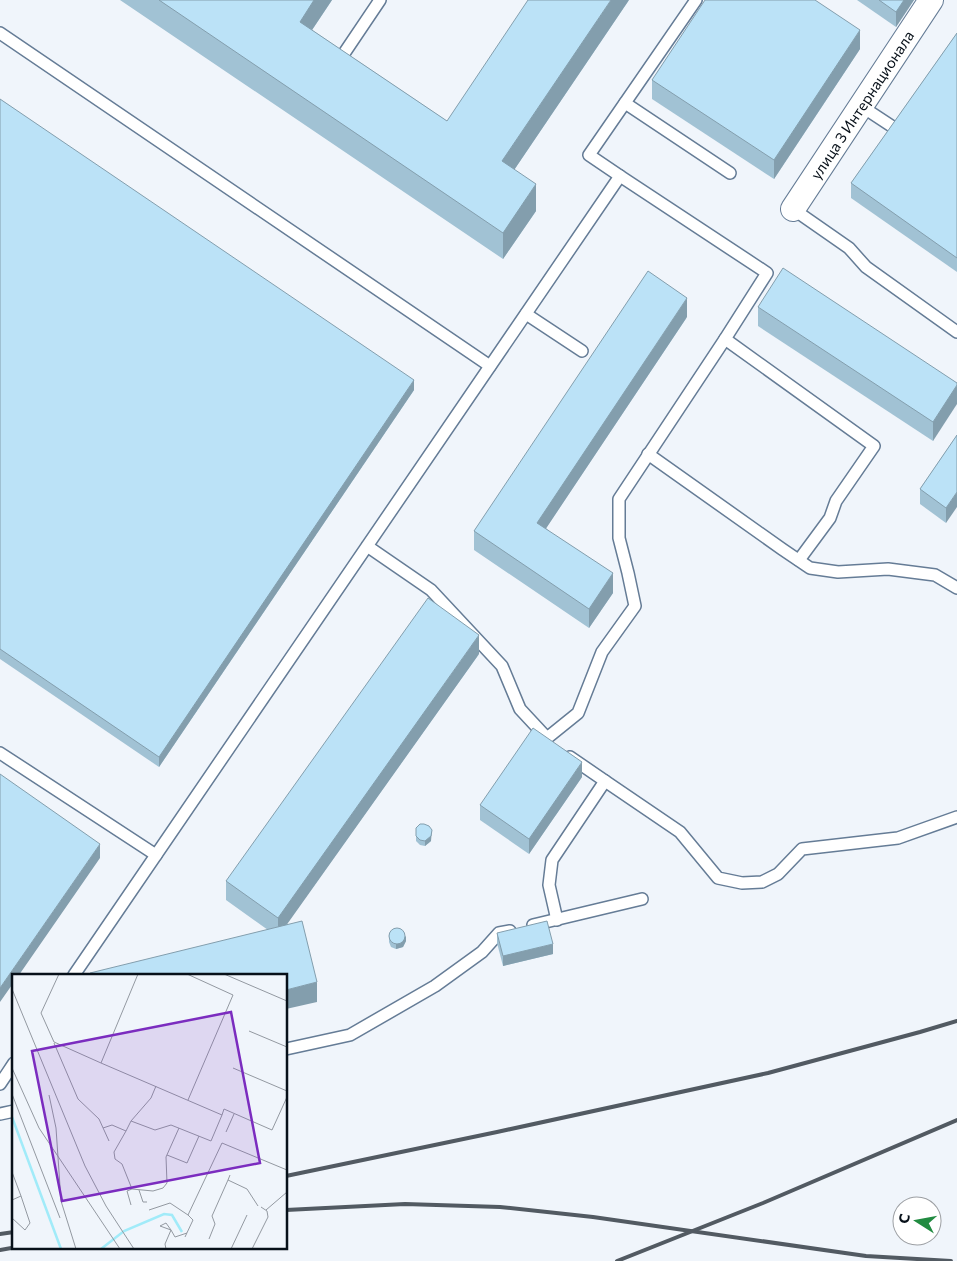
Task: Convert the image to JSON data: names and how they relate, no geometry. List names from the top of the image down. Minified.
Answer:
{"streets":{"street":["улица 3 Интернационала"]},"north":"left"}
